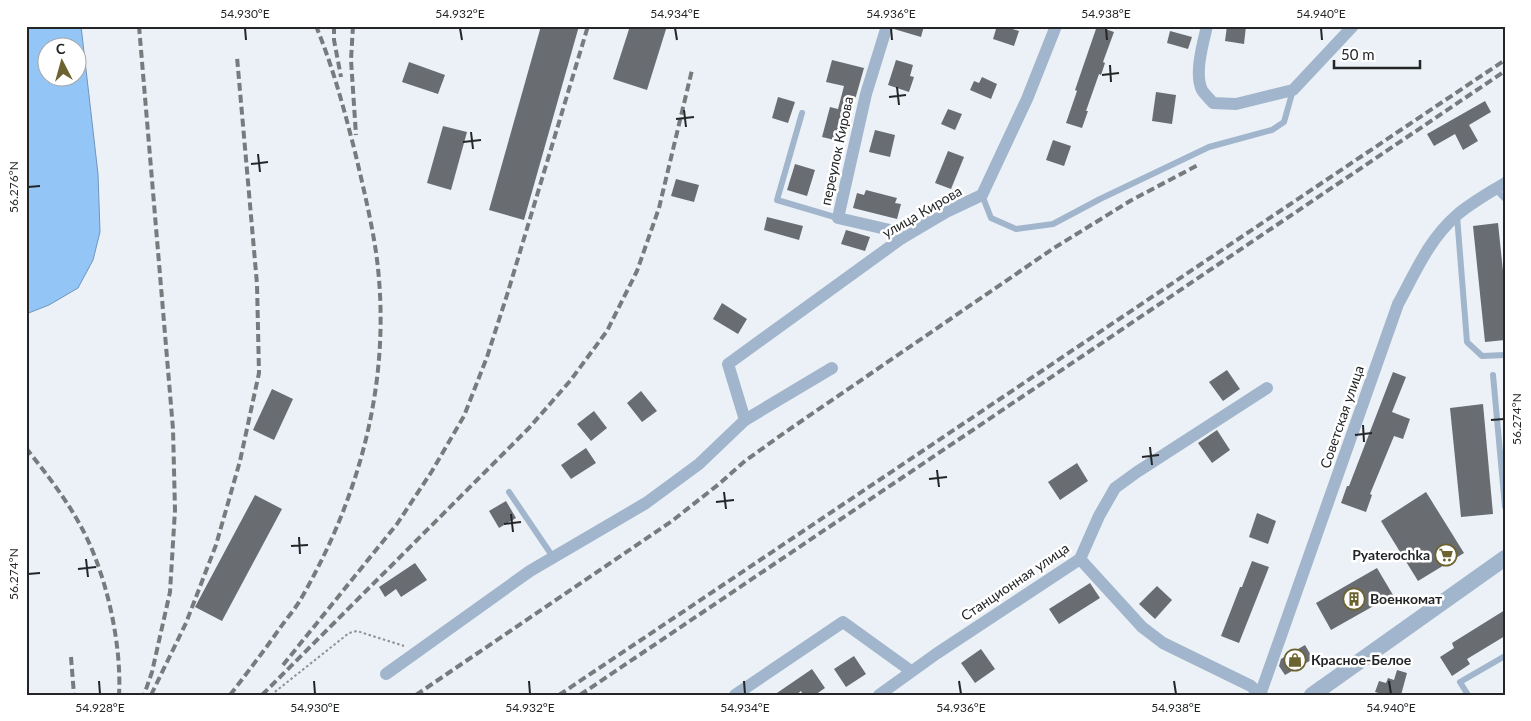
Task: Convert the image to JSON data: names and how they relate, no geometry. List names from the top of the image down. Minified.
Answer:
{"streets":{"street":["переулок Кирова","улица Кирова","Советская улица","Станционная улица"]},"crossings":[["переулок Кирова","улица Кирова"]],"places":{"supermarket":["Pyaterochka"],"building":["Военкомат"],"shop":["Красное-Белое"]},"scale_bar":"50 m","north":"top","coordinates":["54.930°E","54.932°E","54.934°E","54.936°E","54.938°E","54.940°E","56.276°N","56.274°N","54.928°E"]}
